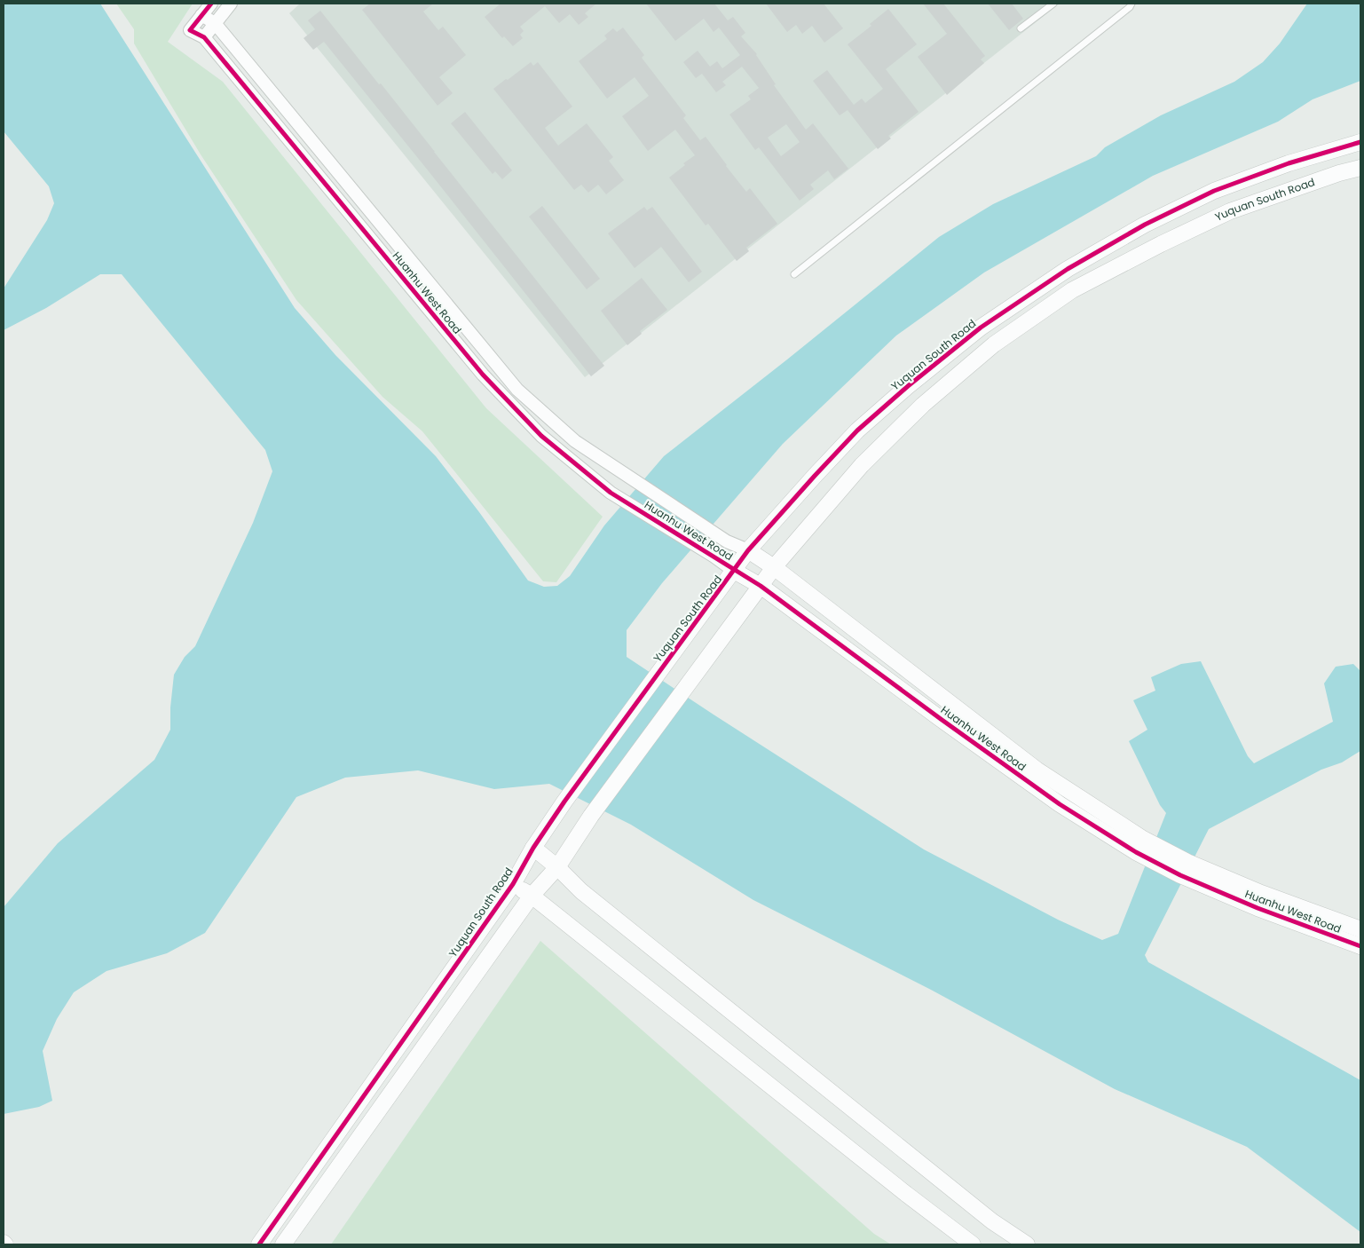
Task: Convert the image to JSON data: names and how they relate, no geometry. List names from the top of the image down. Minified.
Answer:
{"streets":{"street":["Yuquan South Road","Huanhu West Road"]},"crossings":[["Yuquan South Road","Huanhu West Road"]]}
